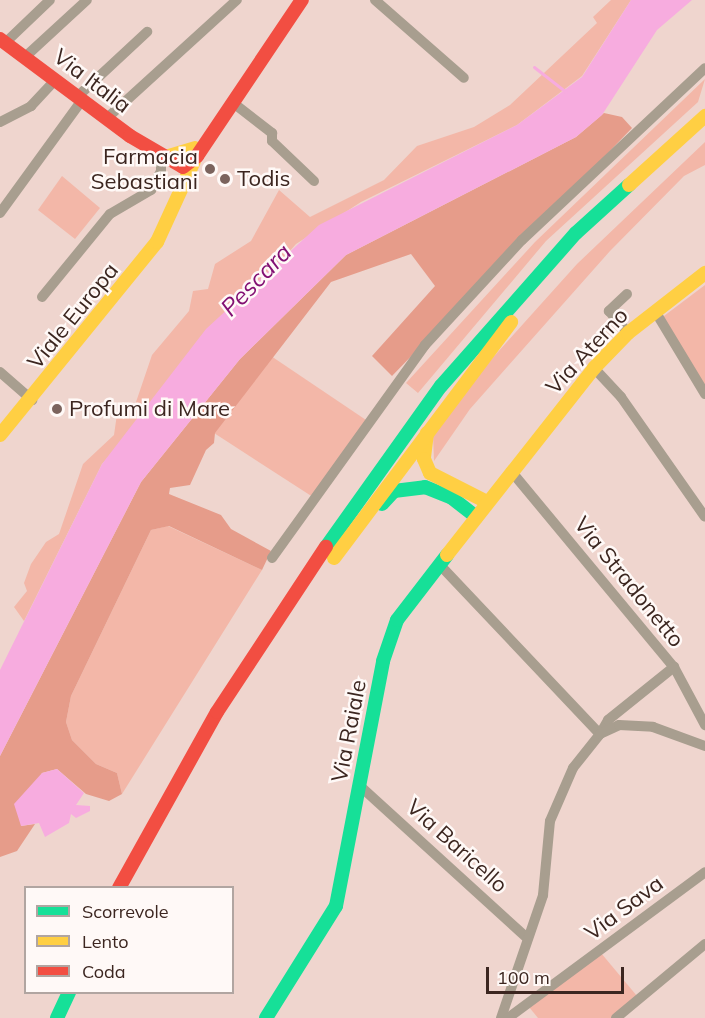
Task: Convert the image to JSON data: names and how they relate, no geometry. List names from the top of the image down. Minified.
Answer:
{"streets":{"main road":["Via Italia","Viale Europa","Via Aterno","Via Raiale"],"street":["Via Stradonetto","Via Baricello","Via Sava"]},"crossings":[["Via Italia","Viale Europa"],["Via Aterno","Via Stradonetto"],["Via Aterno","Via Raiale"],["Via Stradonetto","Via Raiale"],["Via Raiale","Via Baricello"]],"water":["Pescara"],"places":["Farmacia Sebastiani","Todis","Profumi di Mare"],"legend":["Scorrevole","Lento","Coda"],"scale_bar":"100 m"}
